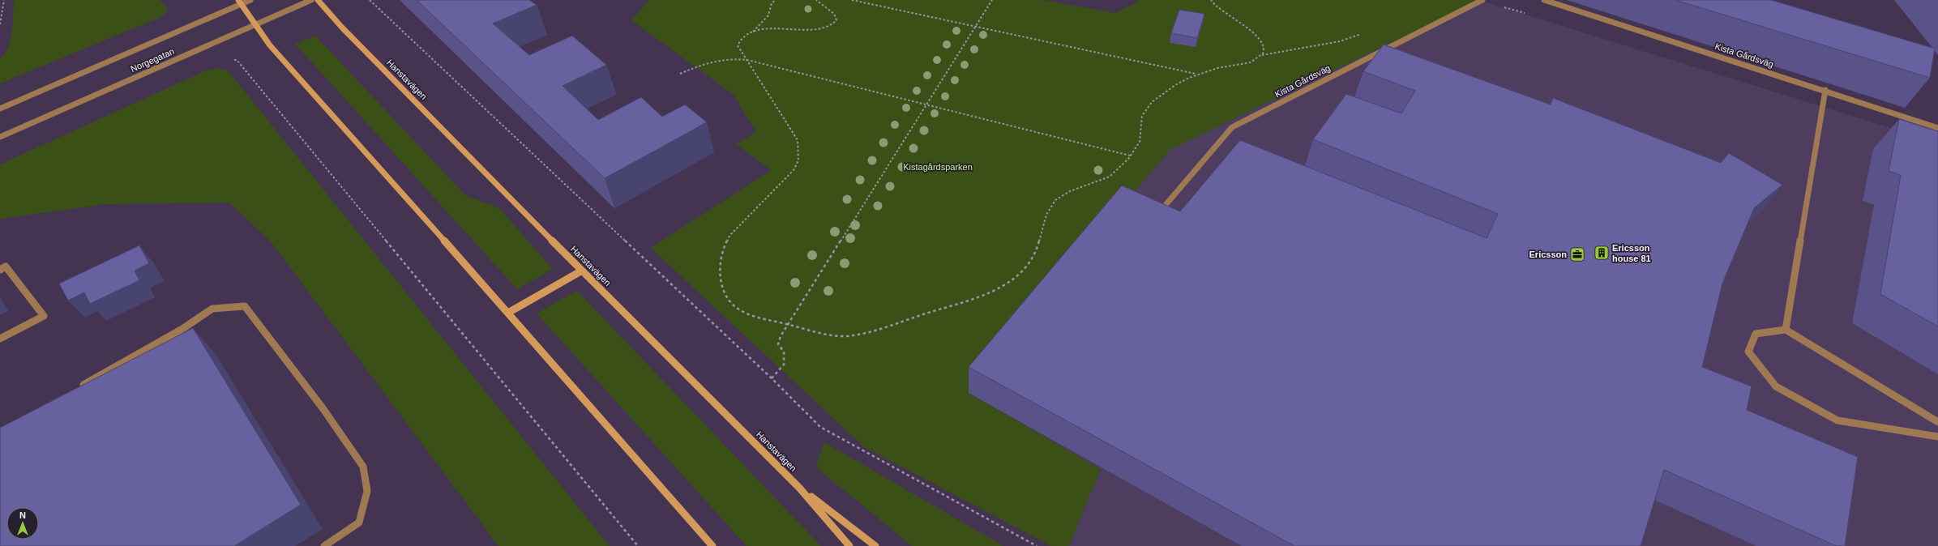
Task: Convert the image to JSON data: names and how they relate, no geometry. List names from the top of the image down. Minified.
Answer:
{"streets":{"main road":["Hanstavägen"],"street":["Kista Gårdsväg","Norgegatan"]},"parks":["Kistagårdsparken"],"places":{"building":["Ericsson house 81"],"office":["Ericsson"]},"north":"top"}
